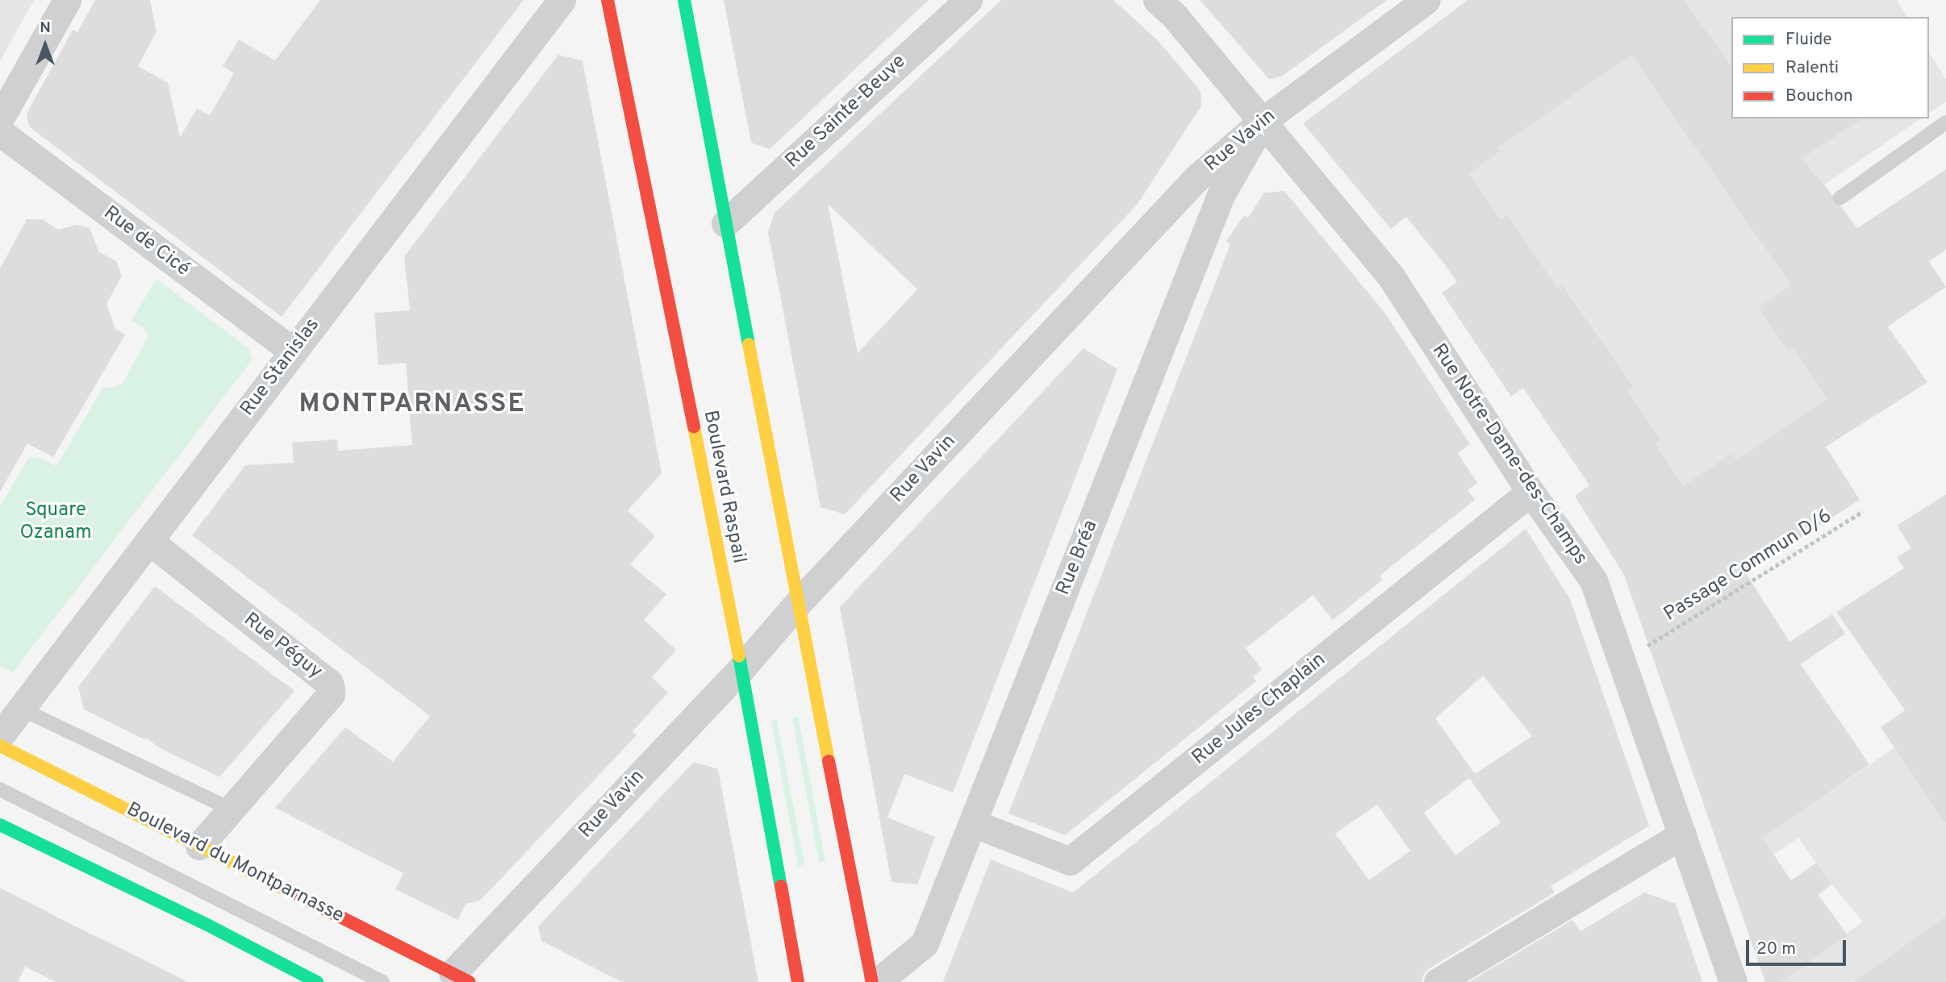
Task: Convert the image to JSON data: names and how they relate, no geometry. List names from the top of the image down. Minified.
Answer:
{"streets":{"main road":["Boulevard Raspail","Boulevard du Montparnasse"],"street":["Rue Sainte-Beuve","Rue Vavin","Rue de Cicé","Rue Stanislas","Rue Notre-Dame-des-Champs","Rue Bréa","Rue Péguy","Rue Jules Chaplain"],"path":["Passage Commun D/6"]},"crossings":[["Rue Vavin","Rue Notre-Dame-des-Champs"],["Rue Vavin","Boulevard Raspail"],["Rue Vavin","Rue Bréa"],["Rue Vavin","Boulevard du Montparnasse"],["Rue de Cicé","Rue Stanislas"],["Rue Stanislas","Rue Péguy"],["Rue Notre-Dame-des-Champs","Rue Bréa"],["Rue Notre-Dame-des-Champs","Rue Jules Chaplain"],["Rue Bréa","Rue Jules Chaplain"],["Rue Péguy","Boulevard du Montparnasse"]],"districts":["MONTPARNASSE"],"parks":["Square Ozanam"],"legend":["Fluide","Ralenti","Bouchon"],"scale_bar":"20 m","north":"top"}
